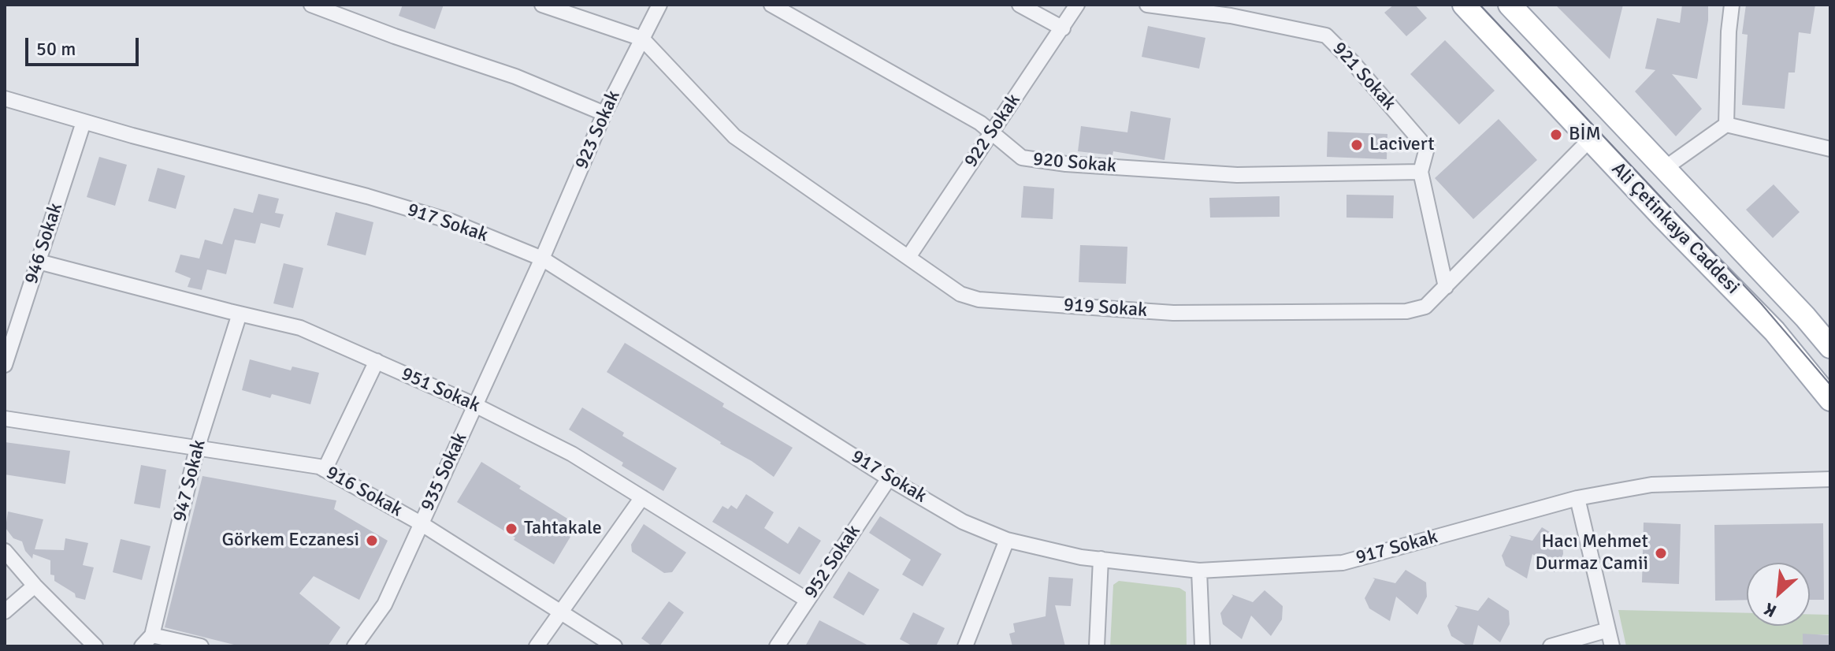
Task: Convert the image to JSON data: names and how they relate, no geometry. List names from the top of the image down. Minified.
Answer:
{"streets":{"main road":["Ali Çetinkaya Caddesi"],"street":["921 Sokak","923 Sokak","922 Sokak","920 Sokak","917 Sokak","946 Sokak","919 Sokak","951 Sokak","935 Sokak","947 Sokak","916 Sokak","952 Sokak"]},"crossings":[["921 Sokak","920 Sokak"],["921 Sokak","919 Sokak"],["923 Sokak","917 Sokak"],["923 Sokak","919 Sokak"],["923 Sokak","935 Sokak"],["922 Sokak","920 Sokak"],["922 Sokak","919 Sokak"],["917 Sokak","946 Sokak"],["917 Sokak","935 Sokak"],["917 Sokak","952 Sokak"],["Ali Çetinkaya Caddesi","919 Sokak"],["946 Sokak","951 Sokak"],["951 Sokak","935 Sokak"],["951 Sokak","947 Sokak"],["951 Sokak","952 Sokak"],["935 Sokak","916 Sokak"],["947 Sokak","916 Sokak"]],"places":["BİM","Lacivert","Tahtakale","Görkem Eczanesi","Hacı Mehmet Durmaz Camii"],"scale_bar":"50 m","north":"bottom left"}
